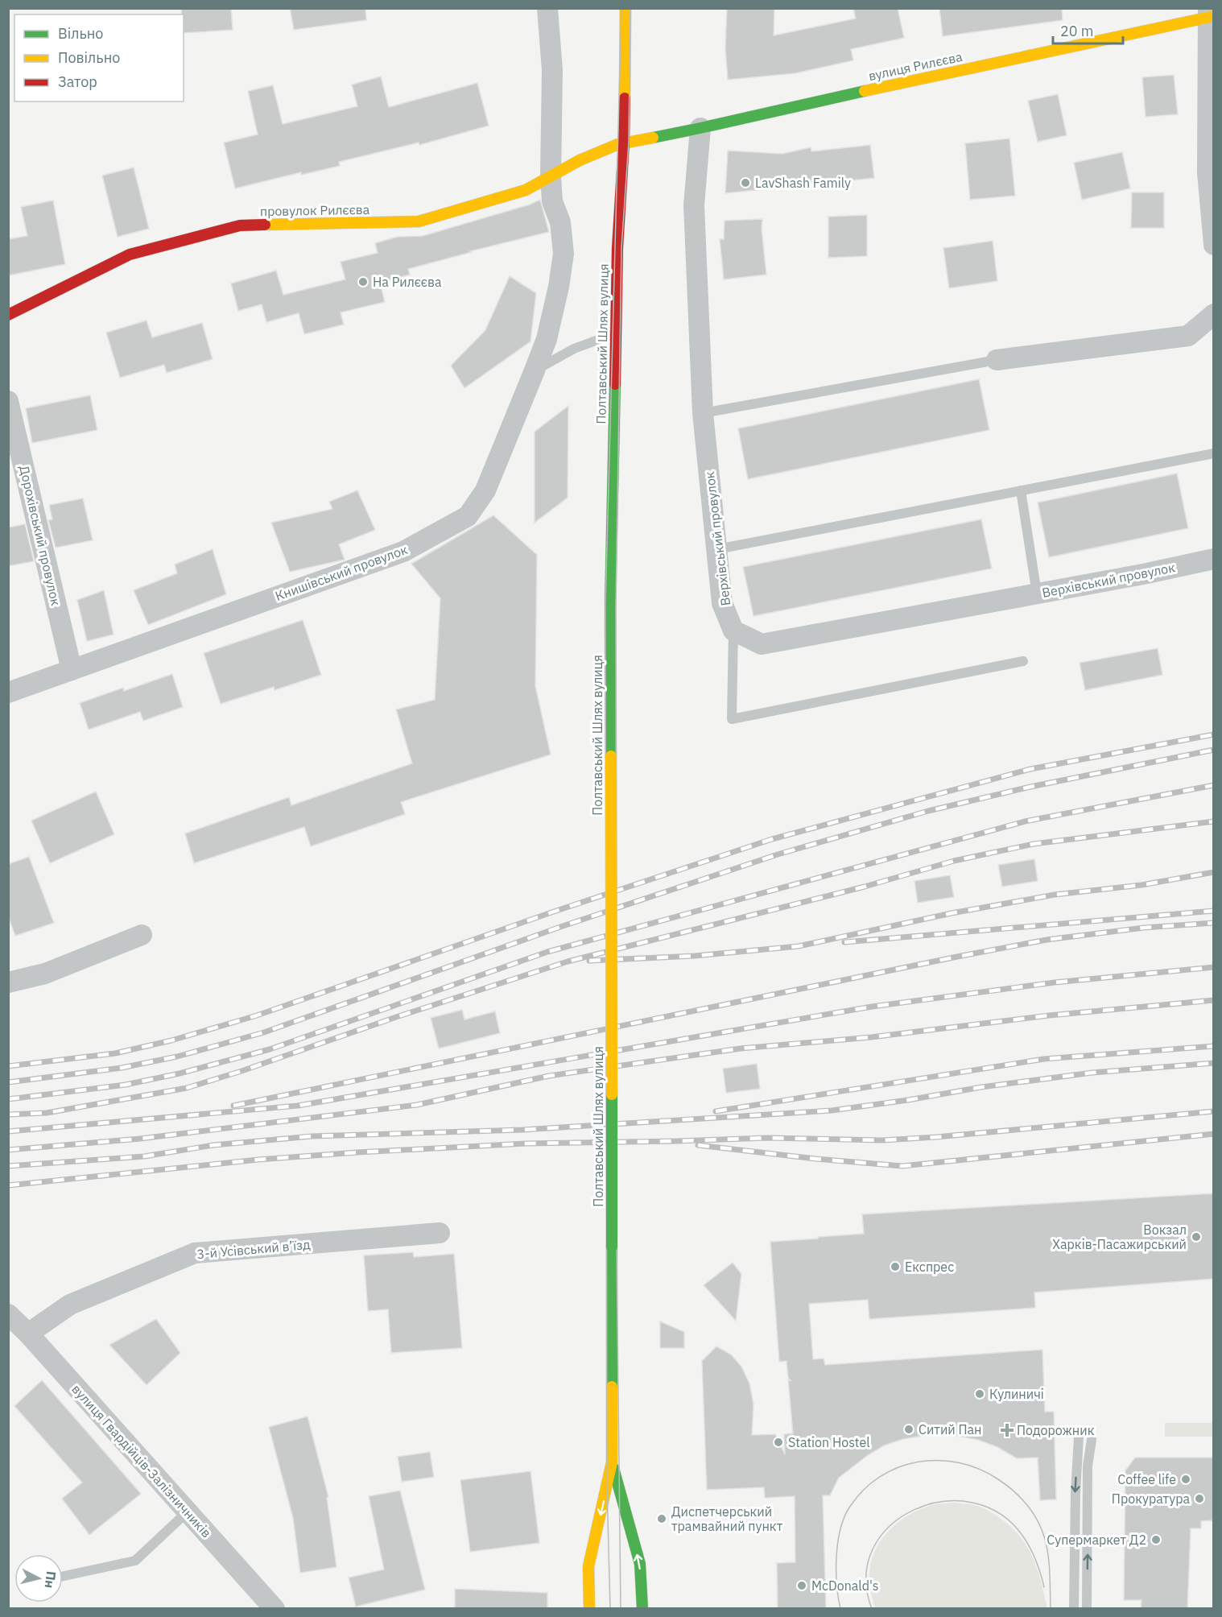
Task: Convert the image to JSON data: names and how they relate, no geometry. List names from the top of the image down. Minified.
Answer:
{"streets":{"main road":["вулиця Рилєєва","провулок Рилєєва","Полтавський Шлях вулиця"],"street":["Дорохівський провулок","Верхівський провулок","Книшівський провулок","3-й Усівський в’їзд","вулиця Гвардійців-Залізничників"]},"crossings":[["вулиця Рилєєва","провулок Рилєєва"],["вулиця Рилєєва","Полтавський Шлях вулиця"],["вулиця Рилєєва","Верхівський провулок"],["провулок Рилєєва","Полтавський Шлях вулиця"],["провулок Рилєєва","Книшівський провулок"],["Дорохівський провулок","Книшівський провулок"],["3-й Усівський в’їзд","вулиця Гвардійців-Залізничників"]],"places":{"other":["LavShash Family","На Рилєєва","Вокзал Харків-Пасажирський","Експрес","Кулиничі","Ситий Пан","Station Hostel","Coffee life","Прокуратура","Диспетчерський трамвайний пункт","Супермаркет Д2","McDonald's"],"health":["Подорожник"]},"legend":["Вільно","Повільно","Затор"],"scale_bar":"20 m","north":"right"}
